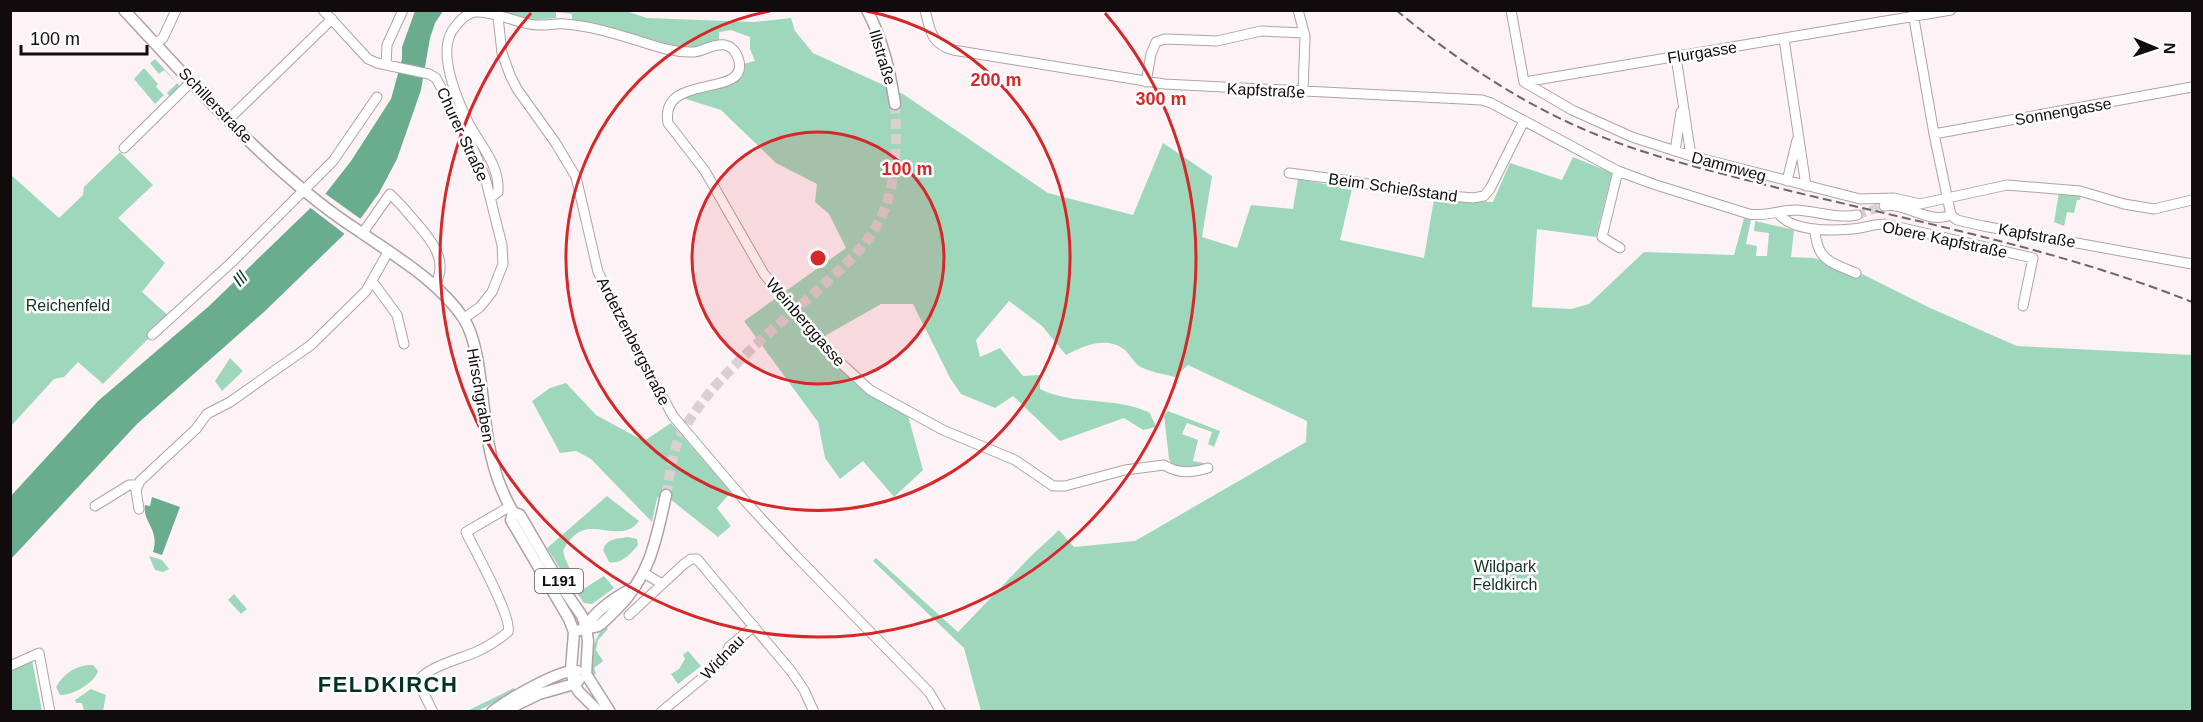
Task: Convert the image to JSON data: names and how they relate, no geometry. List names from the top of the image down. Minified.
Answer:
{"streets":{"main road":["Illstraße","Schillerstraße","Hirschgraben","L191"],"street":["Flurgasse","Kapfstraße","Sonnengasse","Churer Straße","Dammweg","Beim Schießstand","Obere Kapfstraße","Weinberggasse","Ardetzenbergstraße","Widnau"]},"crossings":[["Flurgasse","Dammweg"],["Kapfstraße","Beim Schießstand"],["Kapfstraße","Obere Kapfstraße"],["Schillerstraße","L191"],["Churer Straße","Hirschgraben"],["Weinberggasse","Ardetzenbergstraße"],["Hirschgraben","L191"]],"districts":["FELDKIRCH"],"water":["Ill"],"parks":["Reichenfeld","Wildpark Feldkirch"],"scale_bar":"100 m","north":"right","rings":["200 m","300 m","100 m"]}
